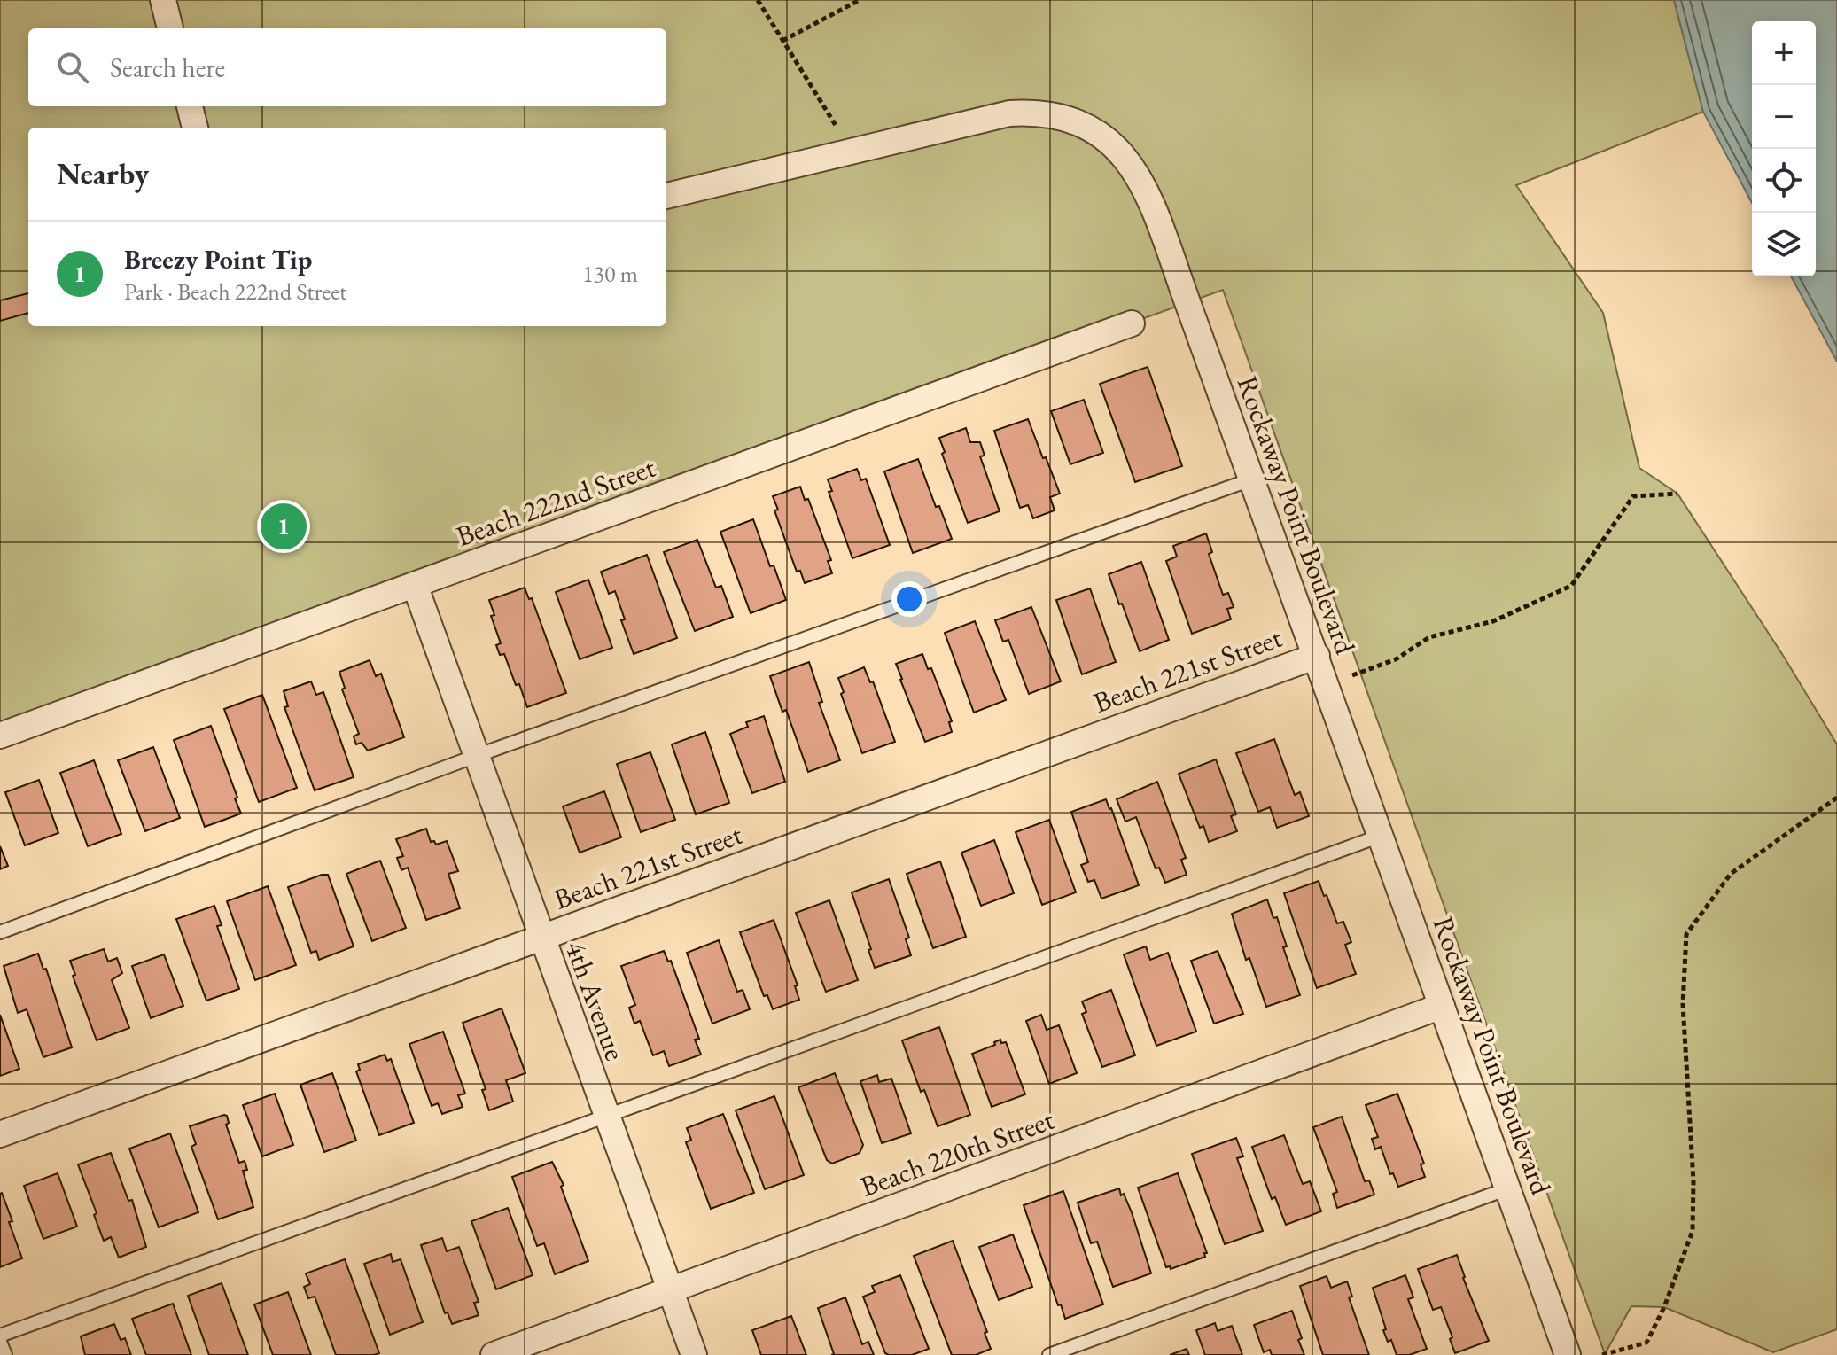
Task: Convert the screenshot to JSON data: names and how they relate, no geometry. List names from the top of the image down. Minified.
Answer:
{"streets":{"street":["Beach 222nd Street","Rockaway Point Boulevard","Beach 221st Street","4th Avenue","Beach 220th Street"]},"crossings":[["Beach 222nd Street","4th Avenue"],["Rockaway Point Boulevard","Beach 221st Street"],["Rockaway Point Boulevard","Beach 220th Street"],["Beach 221st Street","4th Avenue"],["4th Avenue","Beach 220th Street"]],"page":{"map_buttons":["+","−"],"search":"Search here","heading":"Nearby","list":[{"mark":"1","name":"Breezy Point Tip","note":"Park · Beach 222nd Street","value":"130 m"}],"pins":"1"}}
